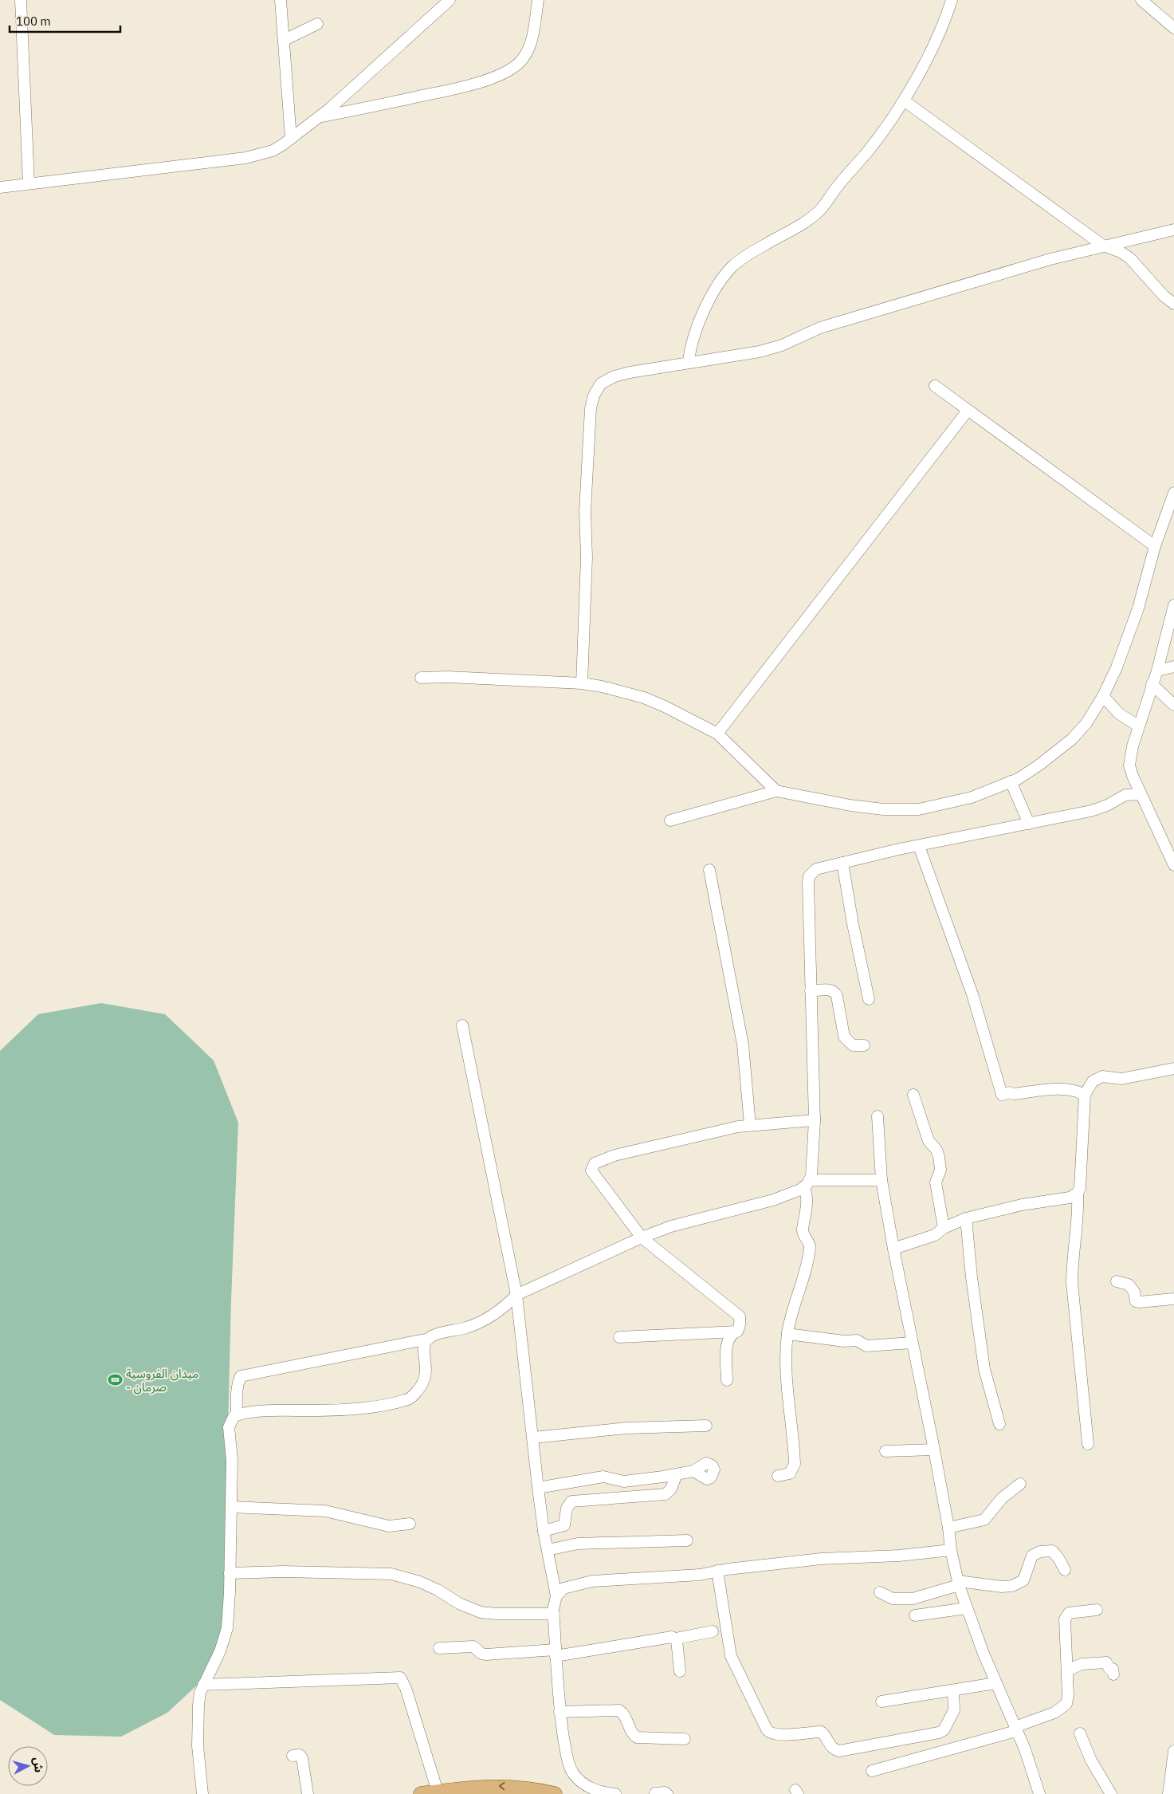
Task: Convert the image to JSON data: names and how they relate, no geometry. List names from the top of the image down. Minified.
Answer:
{"places":{"sports":["ميدان الفروسية - صرمان"]},"scale_bar":"100 m","north":"right"}
